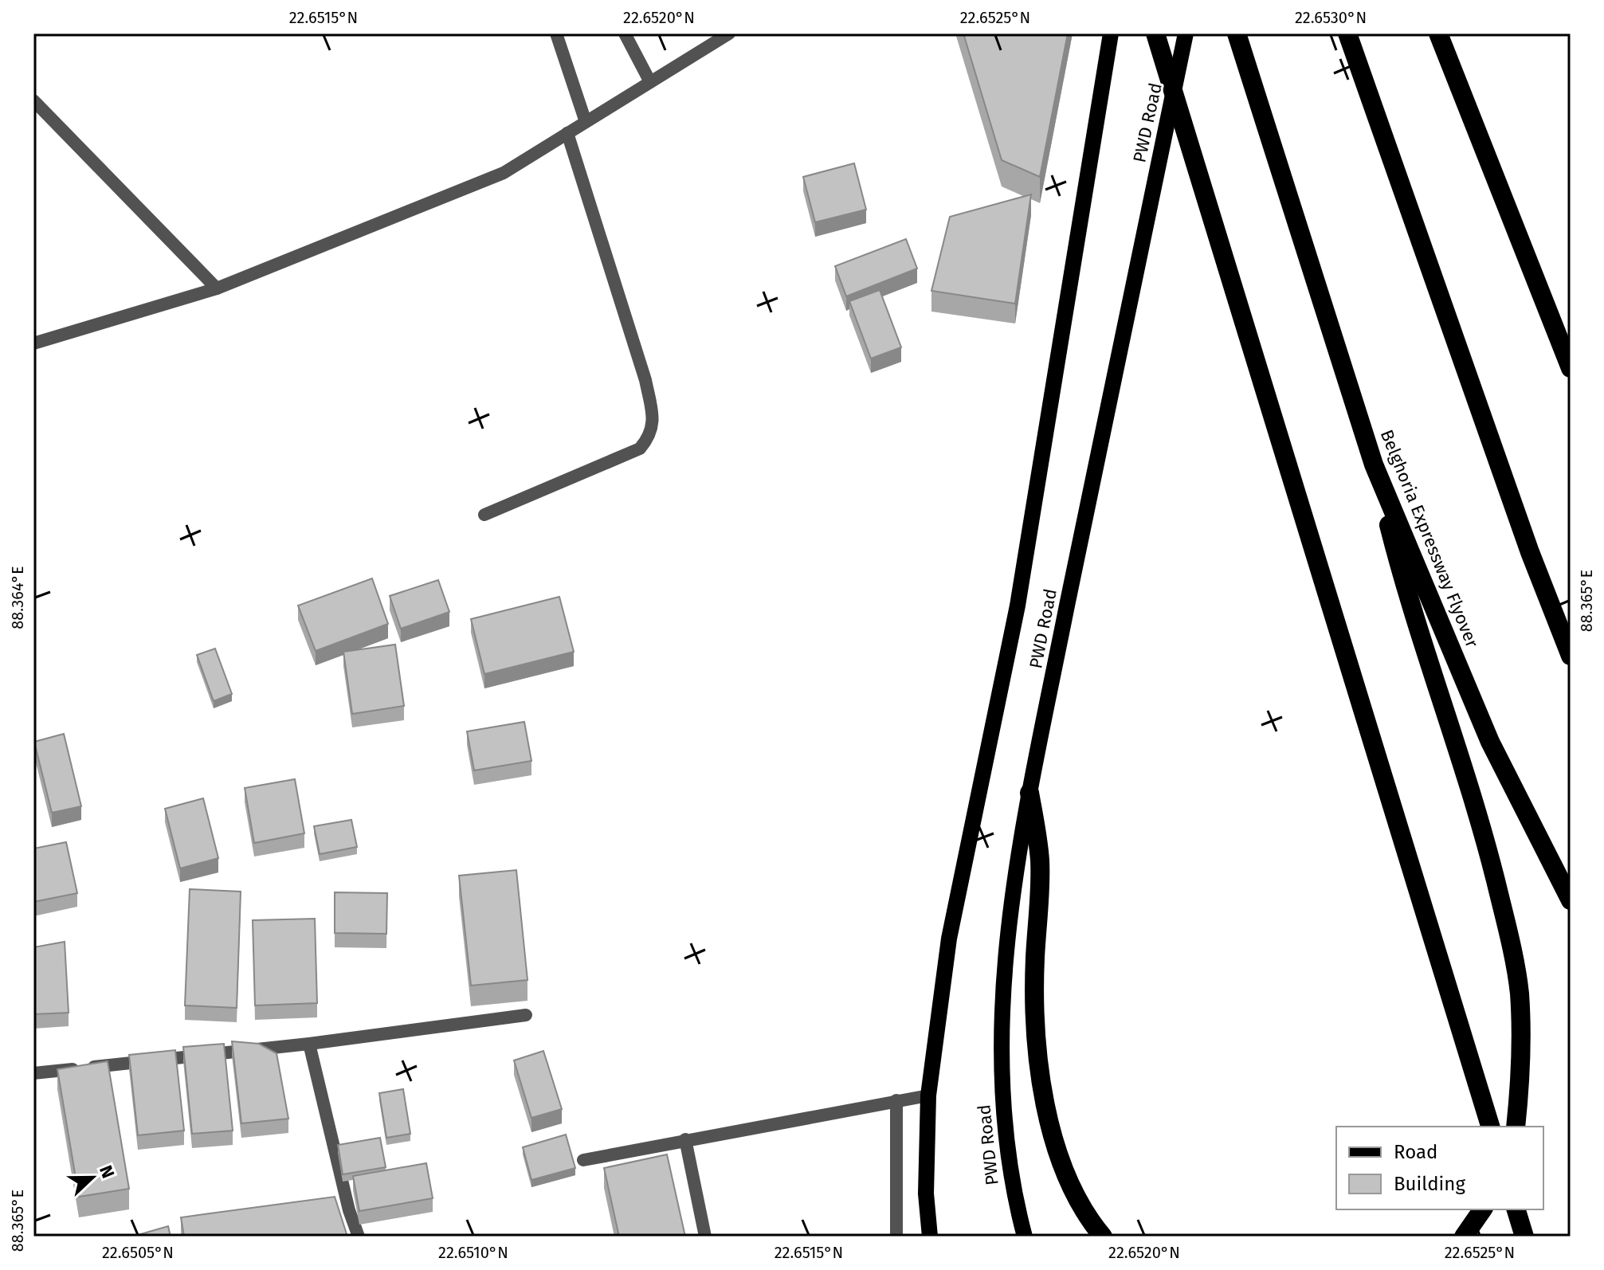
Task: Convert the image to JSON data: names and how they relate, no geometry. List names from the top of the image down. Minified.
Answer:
{"streets":{"highway":["Belghoria Expressway Flyover"],"main road":["PWD Road"]},"legend":["Road","Building"],"north":"right","coordinates":["22.6515°N","22.6520°N","22.6525°N","22.6530°N","88.364°E","88.365°E","22.6505°N","22.6510°N"]}
